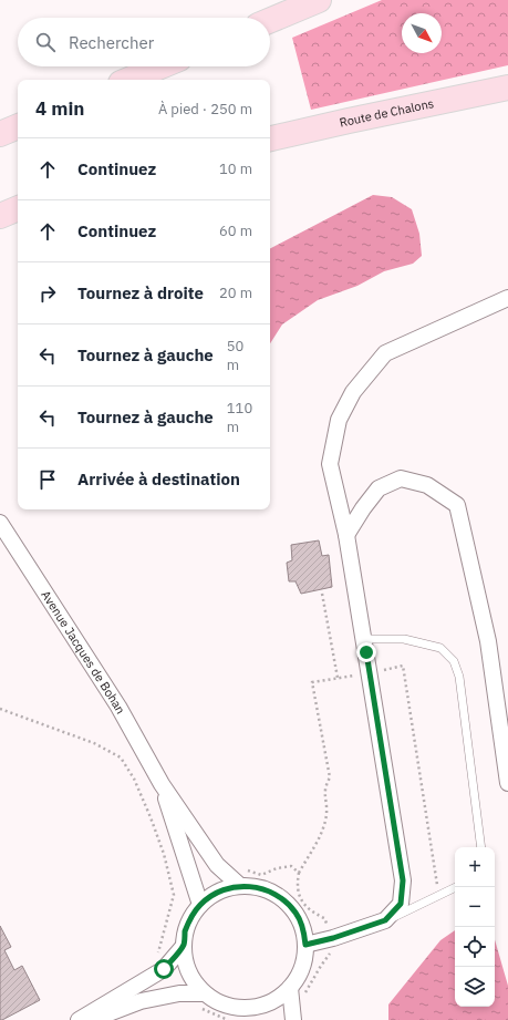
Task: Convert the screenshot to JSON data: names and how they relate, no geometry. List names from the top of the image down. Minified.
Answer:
{"streets":{"main road":["Route de Chalons"],"street":["Avenue Jacques de Bohan"]},"north":"bottom right","page":{"search":"Rechercher","heading":["4 min","À pied · 250 m"],"list":[["Continuez","10 m"],["Continuez","60 m"],["Tournez à droite","20 m"],["Tournez à gauche","50 m"],["Tournez à gauche","110 m"],"Arrivée à destination"],"map_buttons":["+","−"]}}
